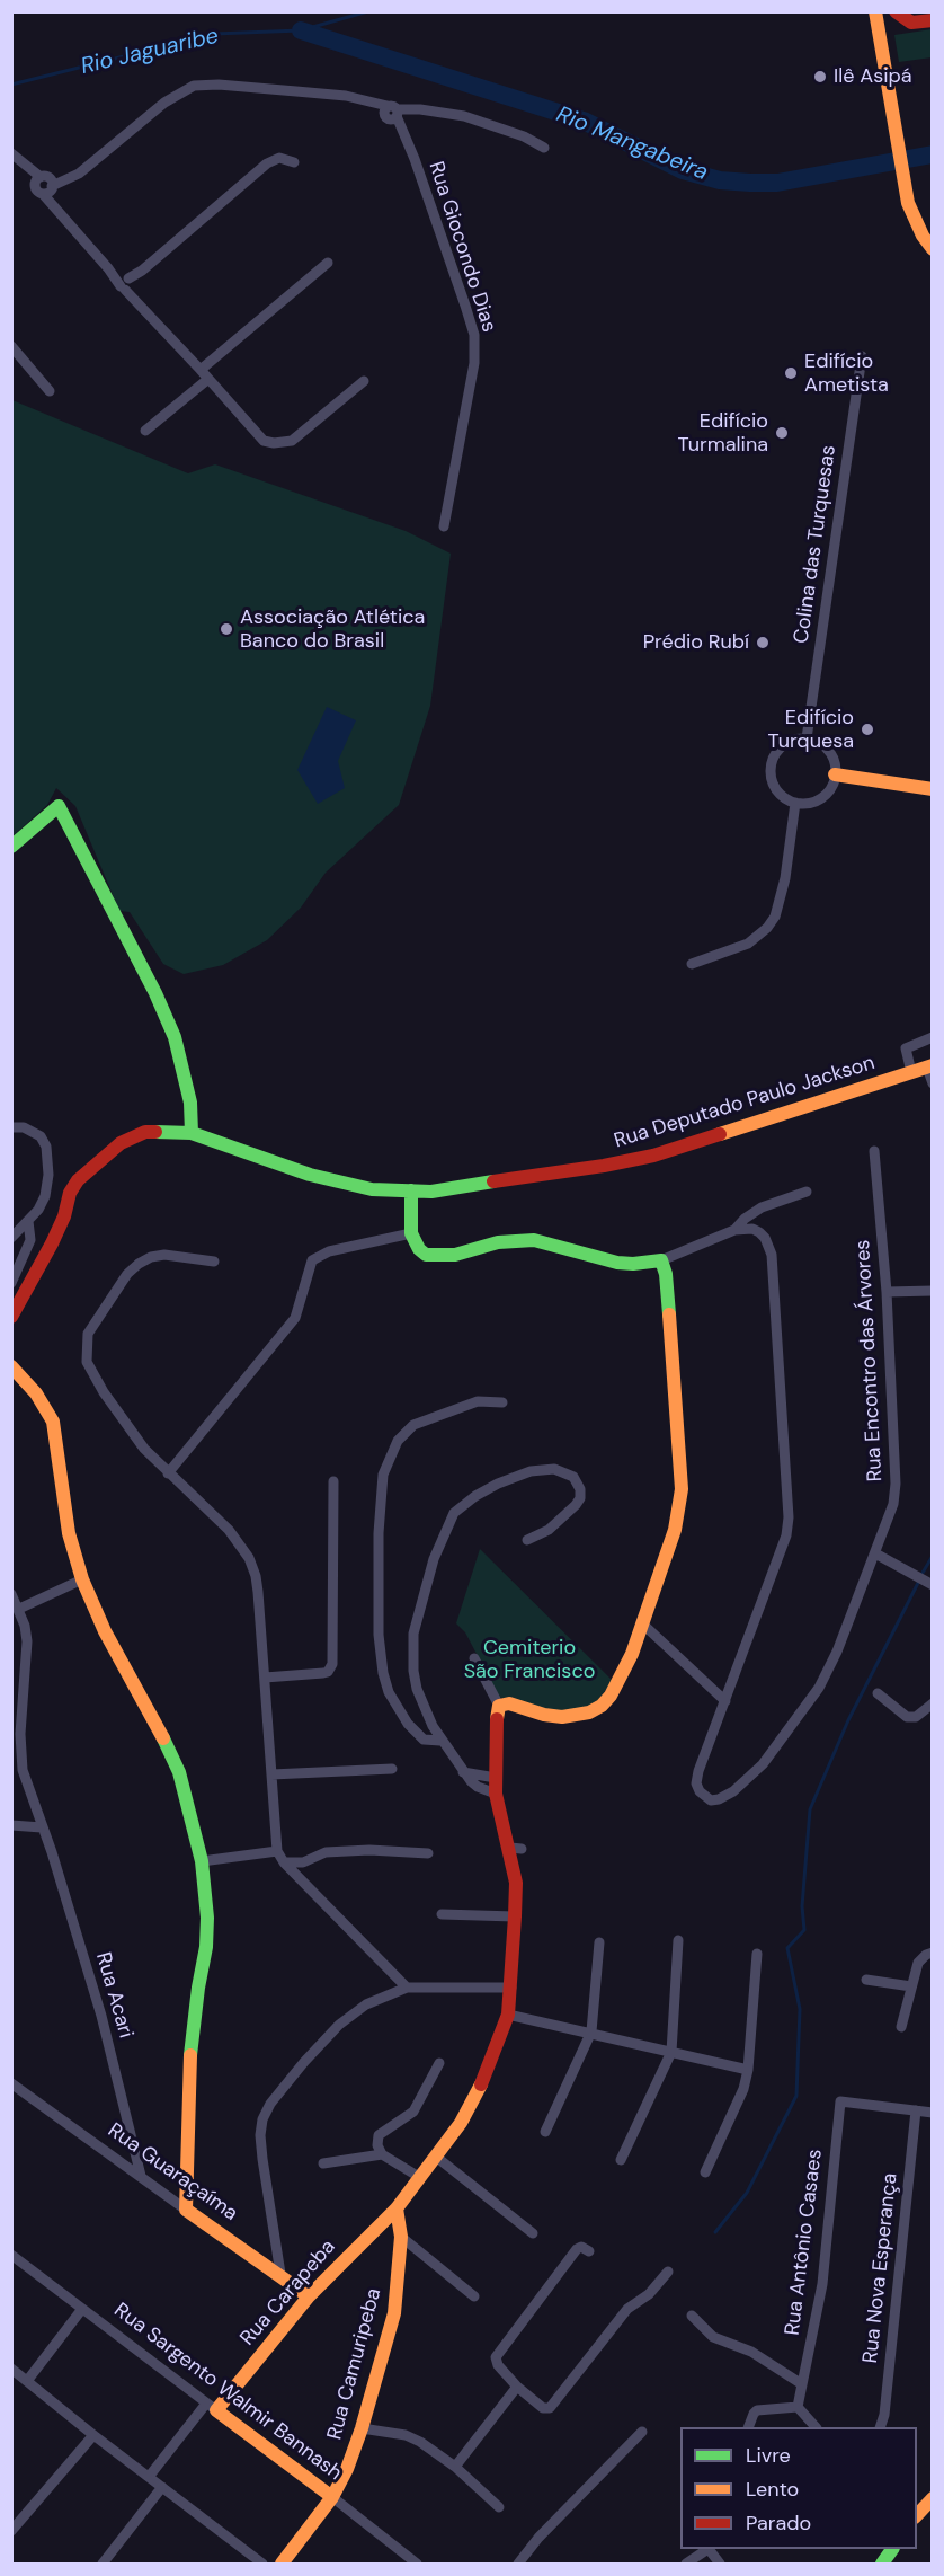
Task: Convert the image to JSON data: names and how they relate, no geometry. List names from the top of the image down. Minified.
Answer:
{"streets":{"main road":["Rua Deputado Paulo Jackson","Rua Guaraçaíma","Rua Carapeba","Rua Camuripeba","Rua Sargento Walmir Bannash"],"street":["Rua Giocondo Dias","Colina das Turquesas","Rua Encontro das Árvores","Rua Acari","Rua Antônio Casaes","Rua Nova Esperança"]},"crossings":[["Rua Acari","Rua Guaraçaíma"],["Rua Guaraçaíma","Rua Carapeba"],["Rua Antônio Casaes","Rua Nova Esperança"],["Rua Carapeba","Rua Camuripeba"],["Rua Carapeba","Rua Sargento Walmir Bannash"],["Rua Camuripeba","Rua Sargento Walmir Bannash"]],"water":["Rio Jaguaribe","Rio Mangabeira"],"parks":["Cemiterio São Francisco"],"places":["Ilê Asipá","Edifício Ametista","Edifício Turmalina","Associação Atlética Banco do Brasil","Prédio Rubí","Edifício Turquesa"],"legend":["Livre","Lento","Parado"]}
